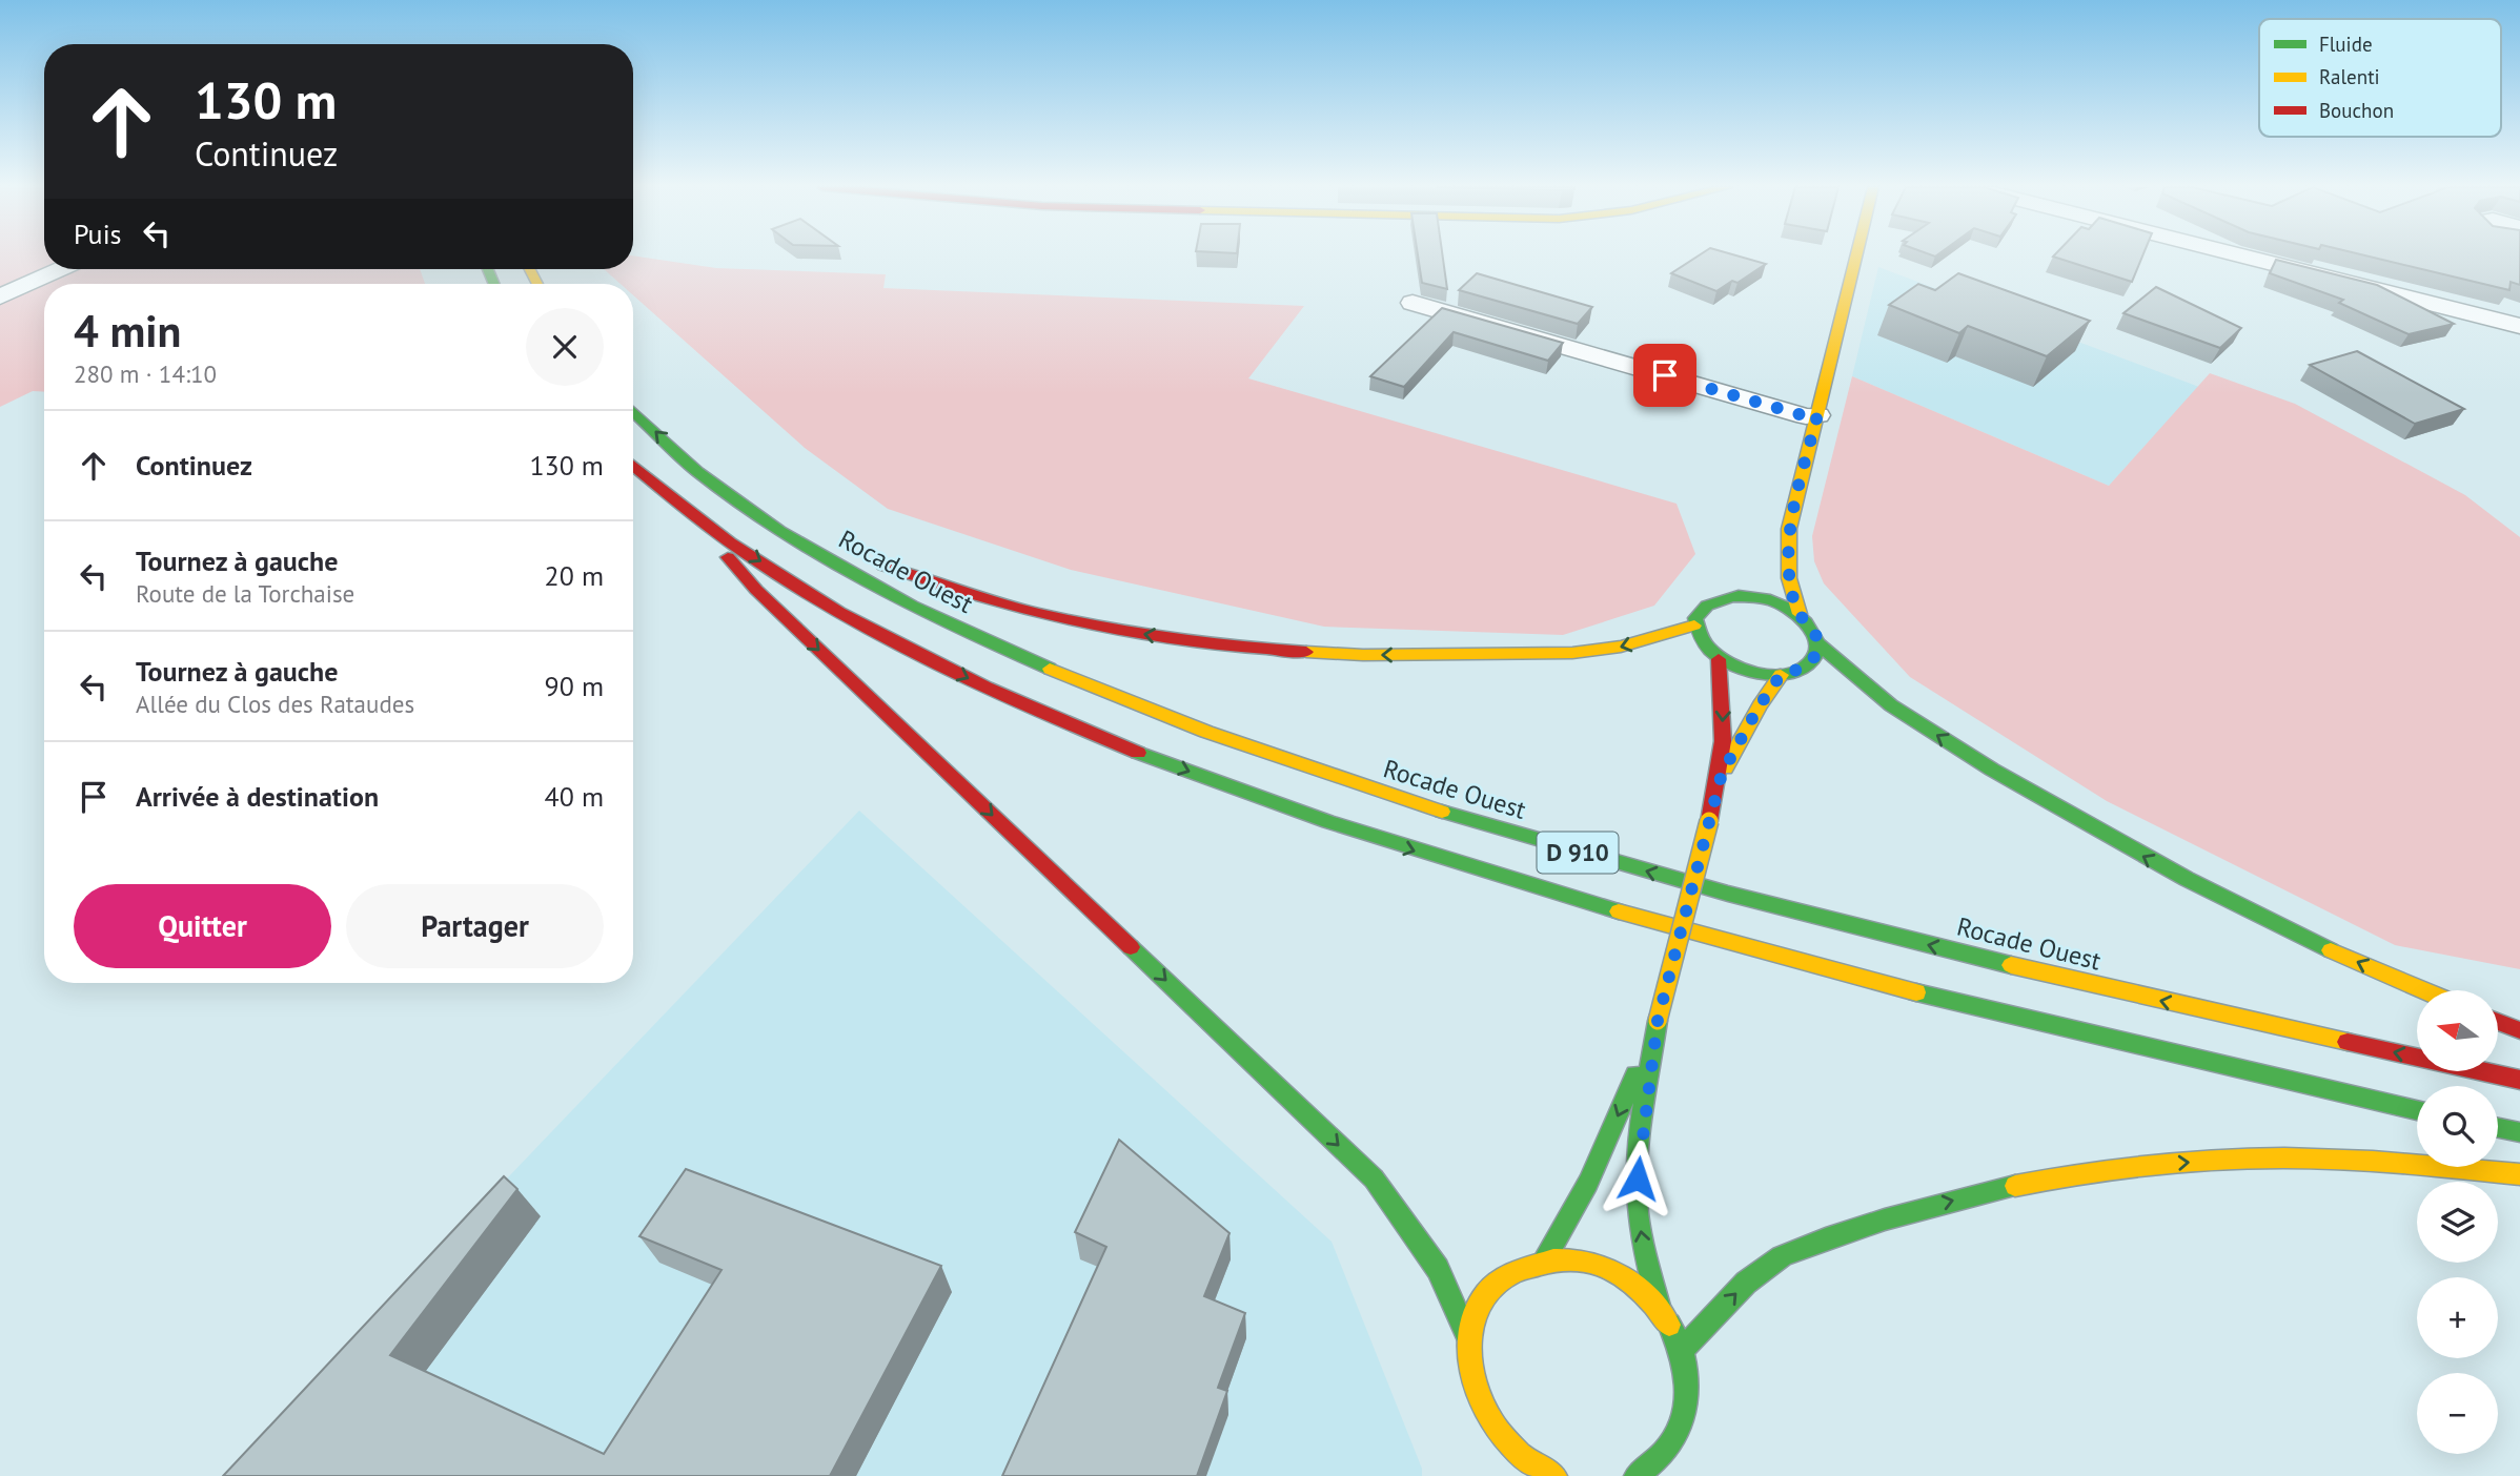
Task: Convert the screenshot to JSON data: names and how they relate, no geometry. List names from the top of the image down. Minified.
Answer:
{"streets":{"main road":["Rocade Ouest","D 910"]},"legend":["Fluide","Ralenti","Bouchon"],"north":"left","page":{"turn":["130 m","Continuez"],"then":"Puis","heading":["4 min","280 m · 14:10"],"list":[{"name":"Continuez","value":"130 m"},{"name":"Tournez à gauche","note":"Route de la Torchaise","value":"20 m"},{"name":"Tournez à gauche","note":"Allée du Clos des Rataudes","value":"90 m"},{"name":"Arrivée à destination","value":"40 m"}],"buttons":["Quitter","Partager"],"map_buttons":["+","−"]}}
